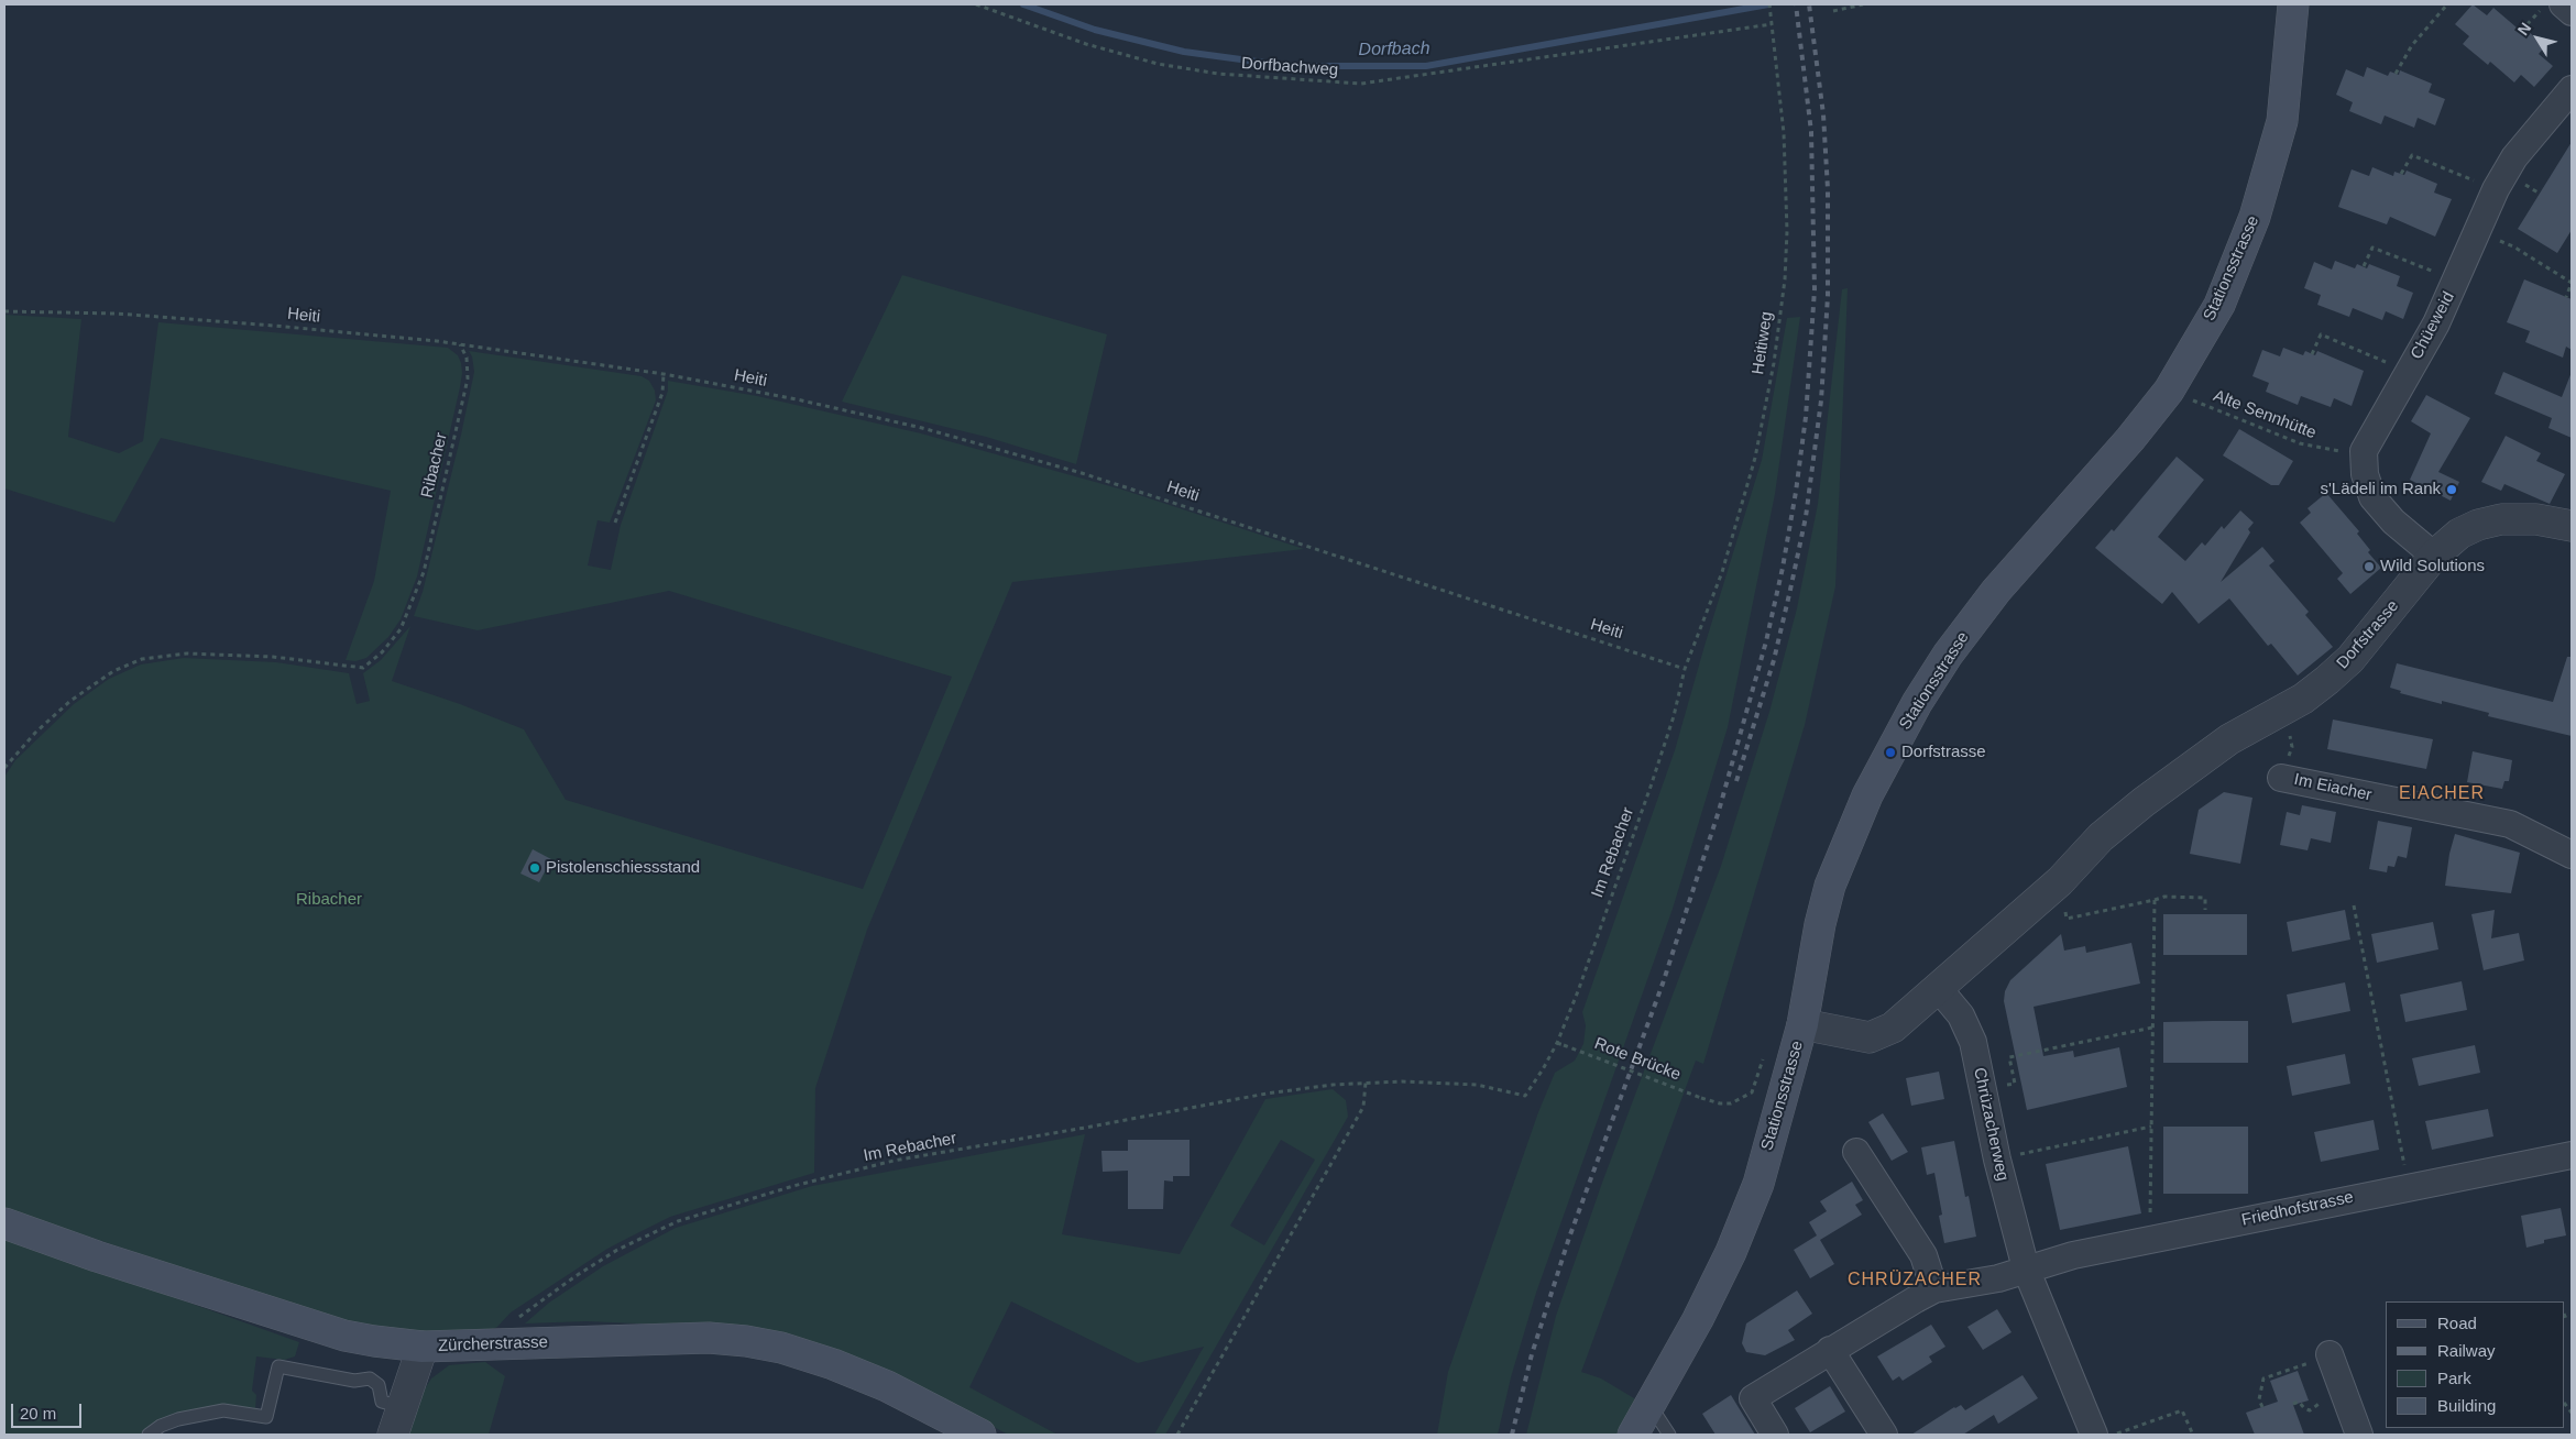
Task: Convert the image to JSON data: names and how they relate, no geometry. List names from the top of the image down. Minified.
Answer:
{"streets":{"main road":["Stationsstrasse","Zürcherstrasse"],"street":["Chüeweid","Dorfstrasse","Im Eiacher","Chrüzacherweg","Friedhofstrasse"],"path":["Dorfbachweg","Heiti","Heitiweg","Alte Sennhütte","Ribacher","Im Rebacher","Rote Brücke"]},"crossings":[["Dorfbachweg","Heitiweg"],["Stationsstrasse","Dorfstrasse"],["Heiti","Heitiweg"],["Heiti","Ribacher"],["Heiti","Im Rebacher"],["Chüeweid","Dorfstrasse"],["Heitiweg","Im Rebacher"],["Dorfstrasse","Chrüzacherweg"],["Im Rebacher","Rote Brücke"],["Im Rebacher","Zürcherstrasse"],["Chrüzacherweg","Friedhofstrasse"]],"districts":["EIACHER","CHRÜZACHER"],"water":["Dorfbach"],"parks":["Ribacher"],"places":["s'Lädeli im Rank","Wild Solutions","Dorfstrasse","Pistolenschiessstand"],"legend":["Road","Railway","Park","Building"],"scale_bar":"20 m","north":"top left"}
